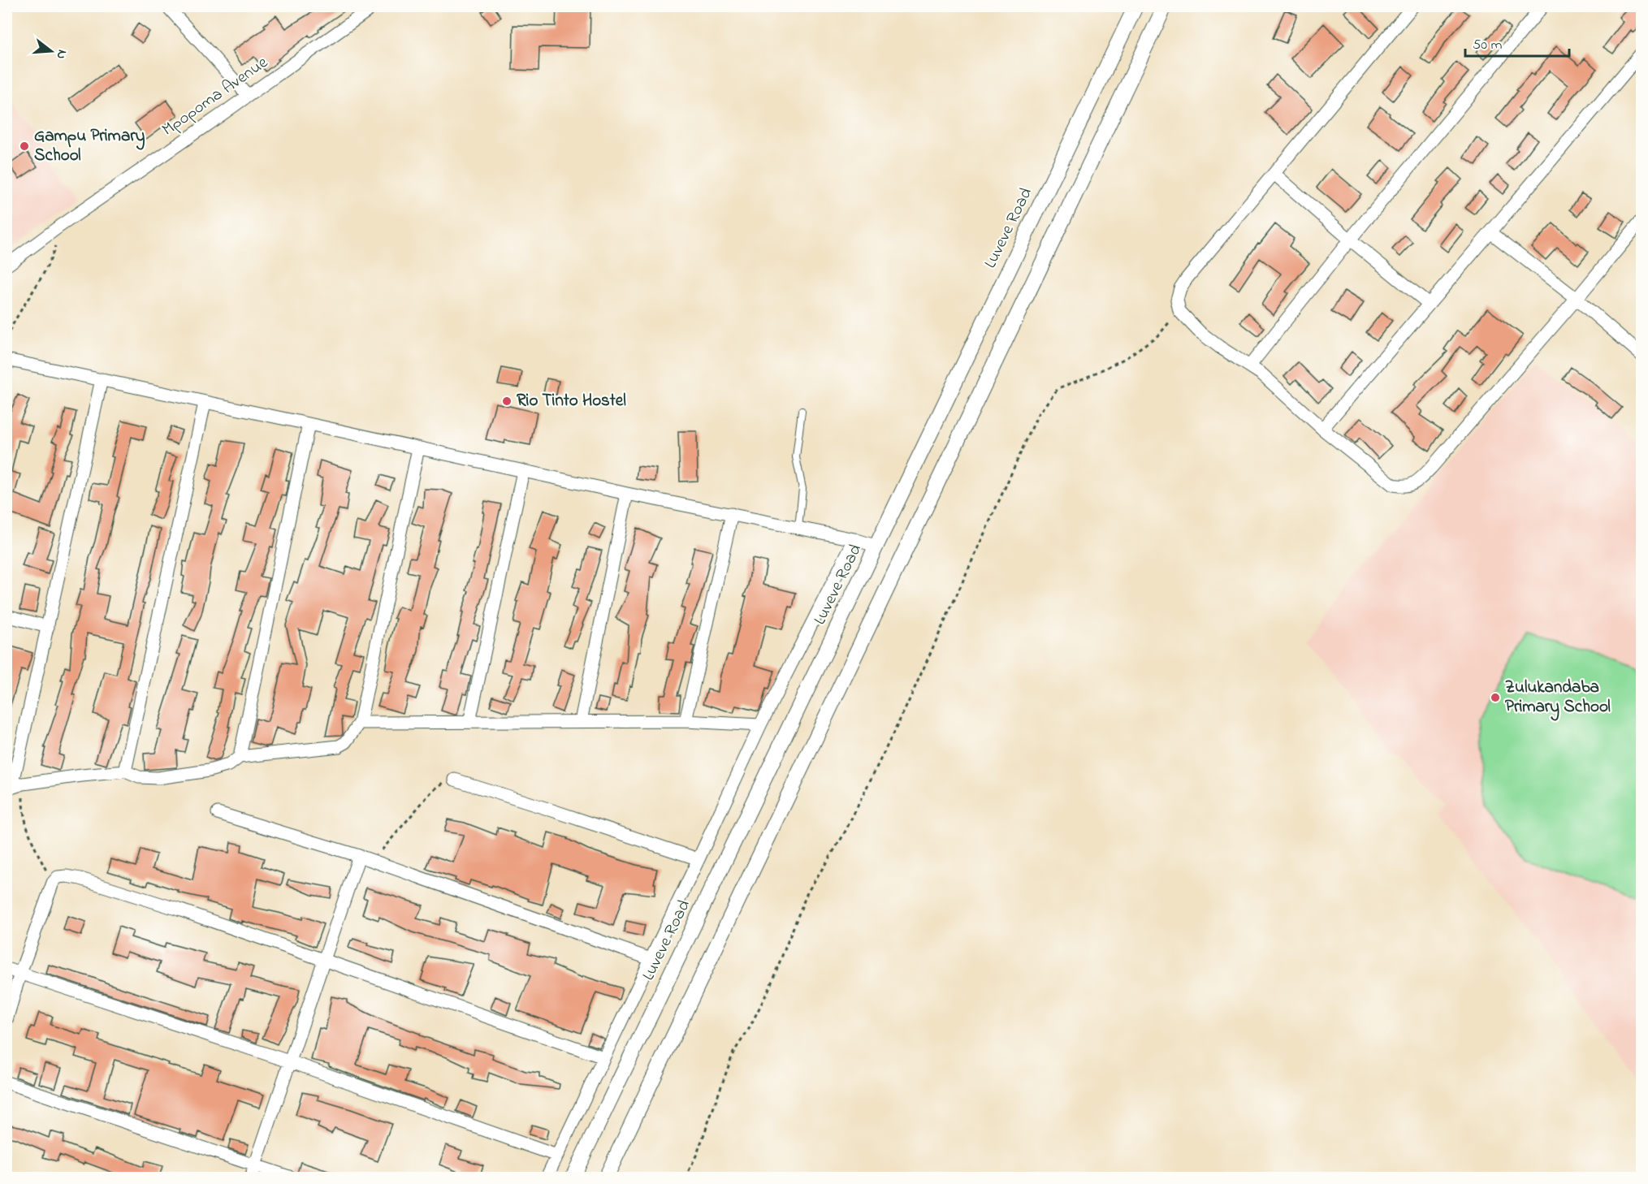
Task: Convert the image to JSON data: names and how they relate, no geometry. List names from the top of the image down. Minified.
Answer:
{"streets":{"street":["Mpopoma Avenue","Luveve Road"]},"places":["Gampu Primary School","Rio Tinto Hostel","Zulukandaba Primary School"],"scale_bar":"50 m","north":"right"}
